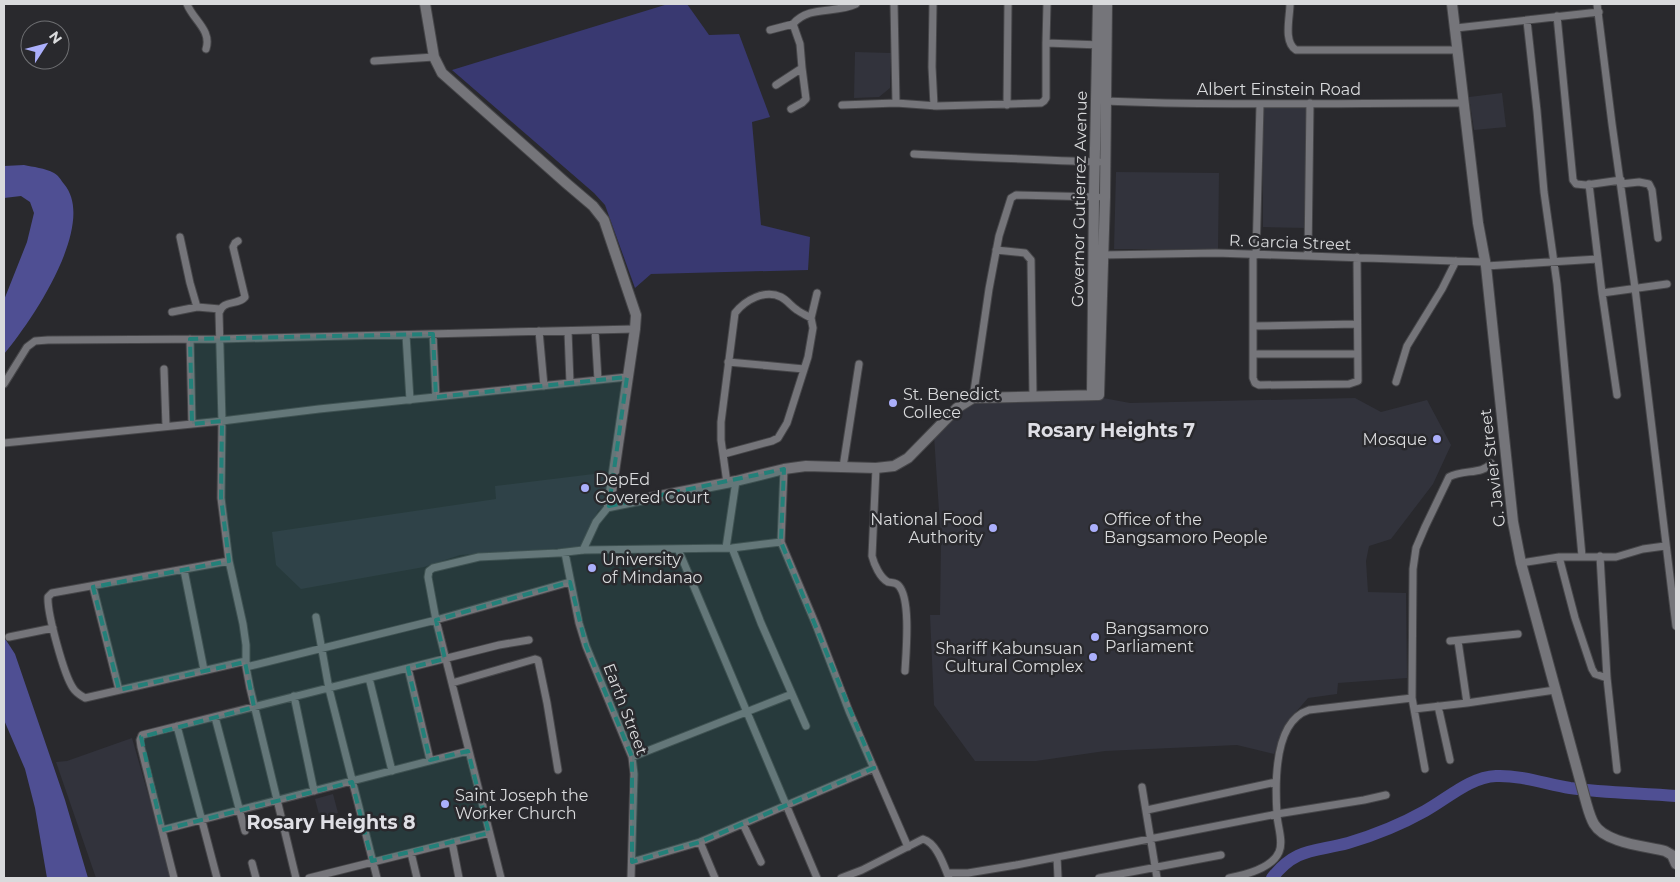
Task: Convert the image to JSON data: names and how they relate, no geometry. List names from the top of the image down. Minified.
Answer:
{"streets":{"street":["Albert Einstein Road","Governor Gutierrez Avenue","R. Garcia Street","G. Javier Street","Earth Street"]},"crossings":[["Albert Einstein Road","Governor Gutierrez Avenue"],["Albert Einstein Road","G. Javier Street"],["Governor Gutierrez Avenue","R. Garcia Street"],["R. Garcia Street","G. Javier Street"]],"districts":["Rosary Heights 7","Rosary Heights 8"],"places":["St. Benedict Collece","Mosque","DepEd Covered Court","National Food Authority","Office of the Bangsamoro People","University of Mindanao","Bangsamoro Parliament","Shariff Kabunsuan Cultural Complex","Saint Joseph the Worker Church"],"north":"top right"}
